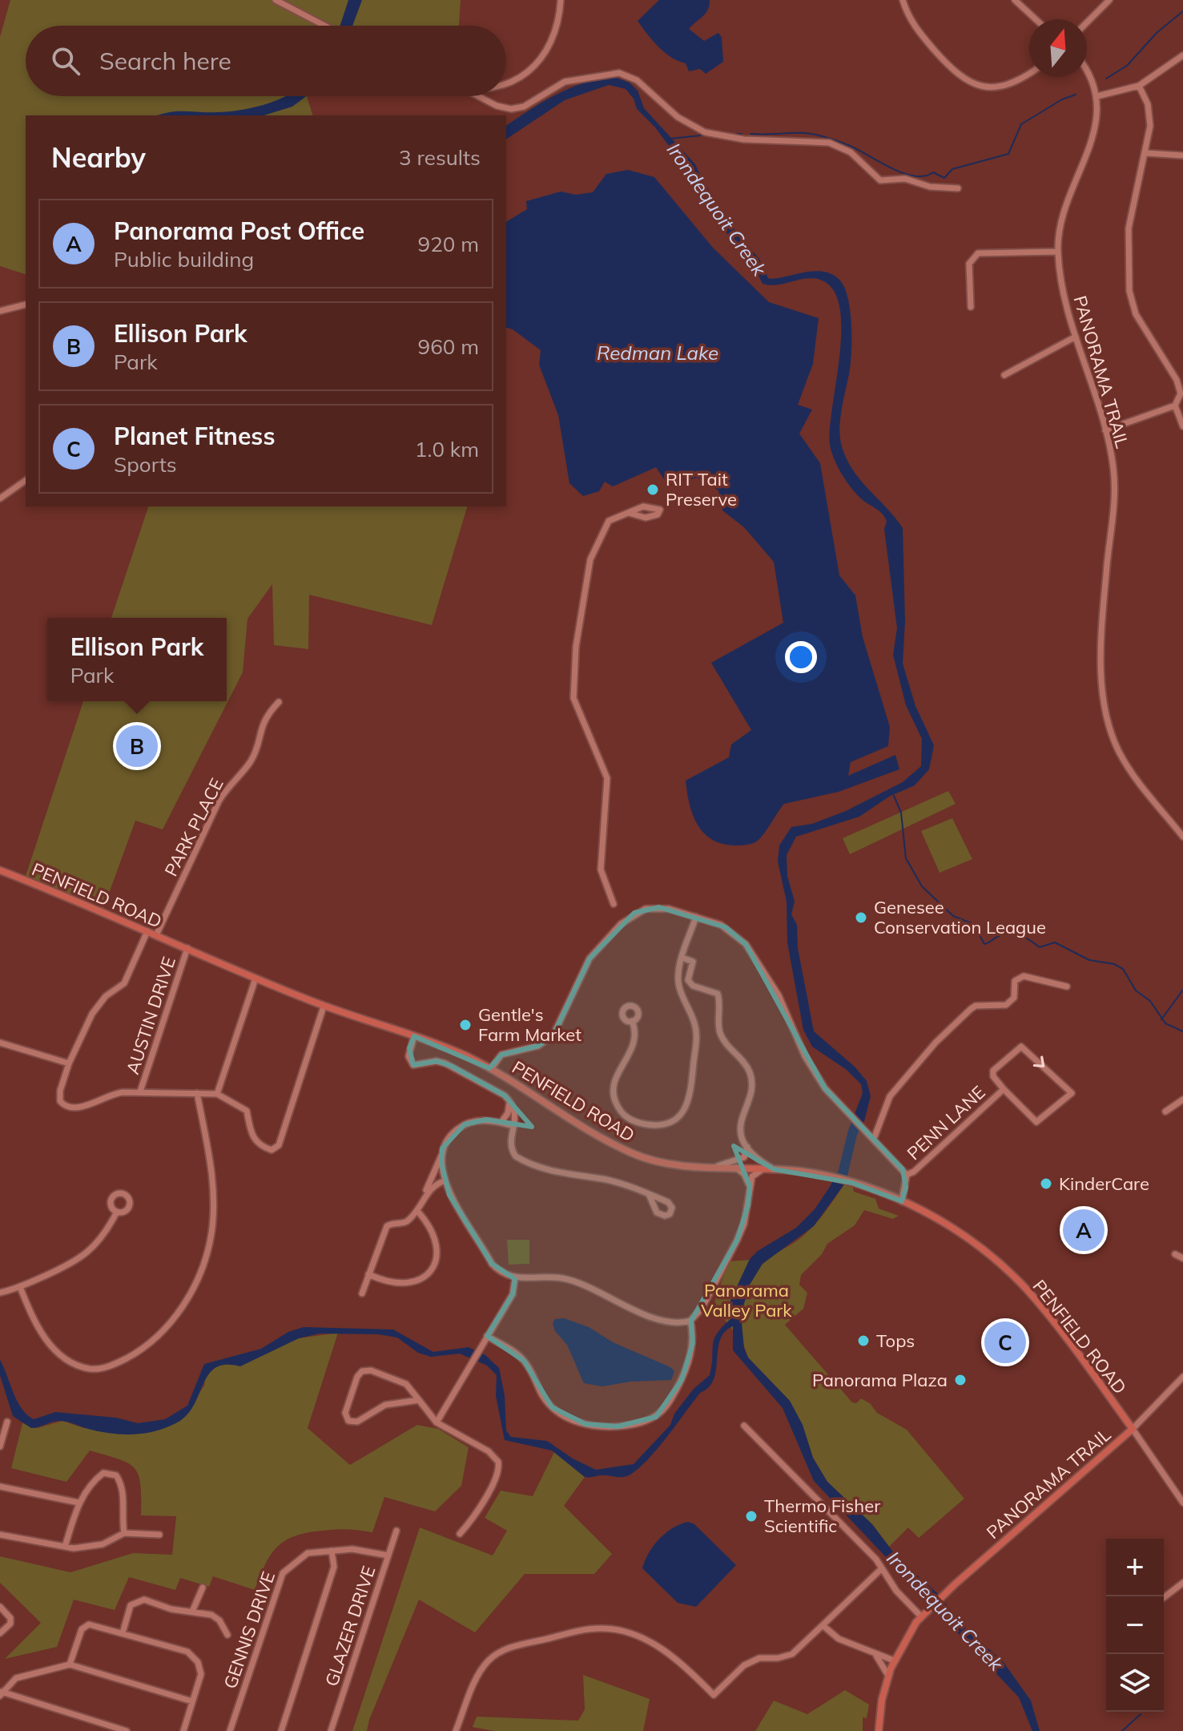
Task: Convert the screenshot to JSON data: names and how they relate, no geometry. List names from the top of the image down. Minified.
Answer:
{"streets":{"main road":["PANORAMA TRAIL","PENFIELD ROAD"],"street":["PARK PLACE","AUSTIN DRIVE","PENN LANE","GLAZER DRIVE","GENNIS DRIVE"]},"crossings":[["PANORAMA TRAIL","PENFIELD ROAD"],["PARK PLACE","PENFIELD ROAD"],["PENFIELD ROAD","AUSTIN DRIVE"],["GLAZER DRIVE","GENNIS DRIVE"]],"water":["Irondequoit Creek","Redman Lake"],"parks":["Panorama Valley Park"],"places":["RIT Tait Preserve","Genesee Conservation League","Gentle's Farm Market","KinderCare","Tops","Panorama Plaza","Thermo Fisher Scientific"],"north":"top","page":{"search":"Search here","heading":["Nearby","3 results"],"list":[{"mark":"A","name":"Panorama Post Office","note":"Public building","value":"920 m"},{"mark":"B","name":"Ellison Park","note":"Park","value":"960 m"},{"mark":"C","name":"Planet Fitness","note":"Sports","value":"1.0 km"}],"popup":["Ellison Park","Park"],"pins":["B","A","C"],"map_buttons":["+","−"]}}
